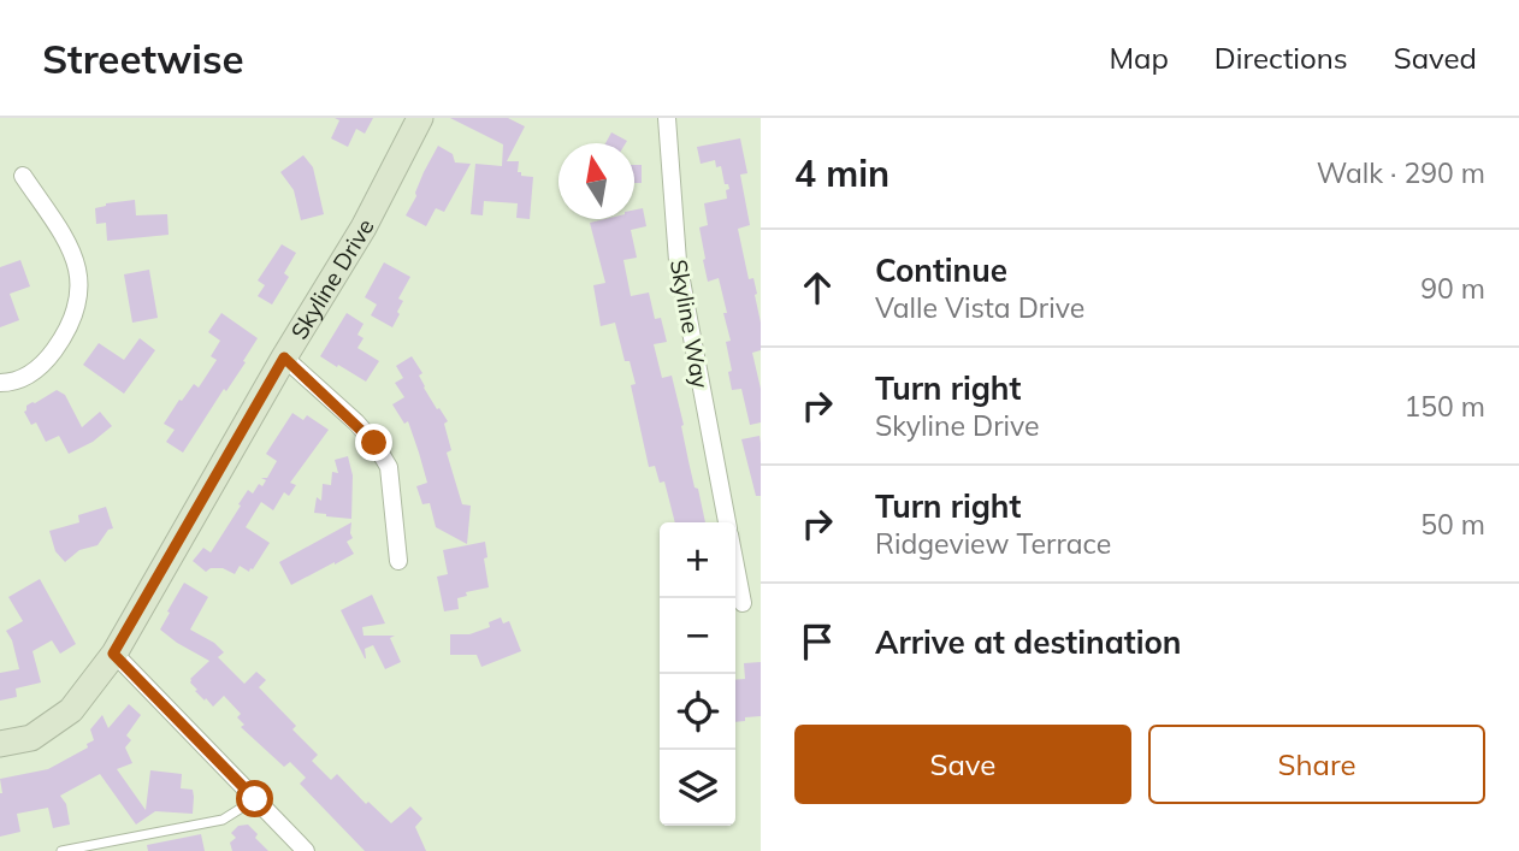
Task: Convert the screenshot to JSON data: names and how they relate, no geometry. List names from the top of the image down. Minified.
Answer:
{"streets":{"street":["Skyline Drive","Skyline Way"]},"north":"top","page":{"header":"Streetwise","nav":["Map","Directions","Saved"],"heading":["4 min","Walk · 290 m"],"list":[["Continue","Valle Vista Drive","90 m"],["Turn right","Skyline Drive","150 m"],["Turn right","Ridgeview Terrace","50 m"],"Arrive at destination"],"map_buttons":["+","−"],"buttons":["Save","Share"]}}
